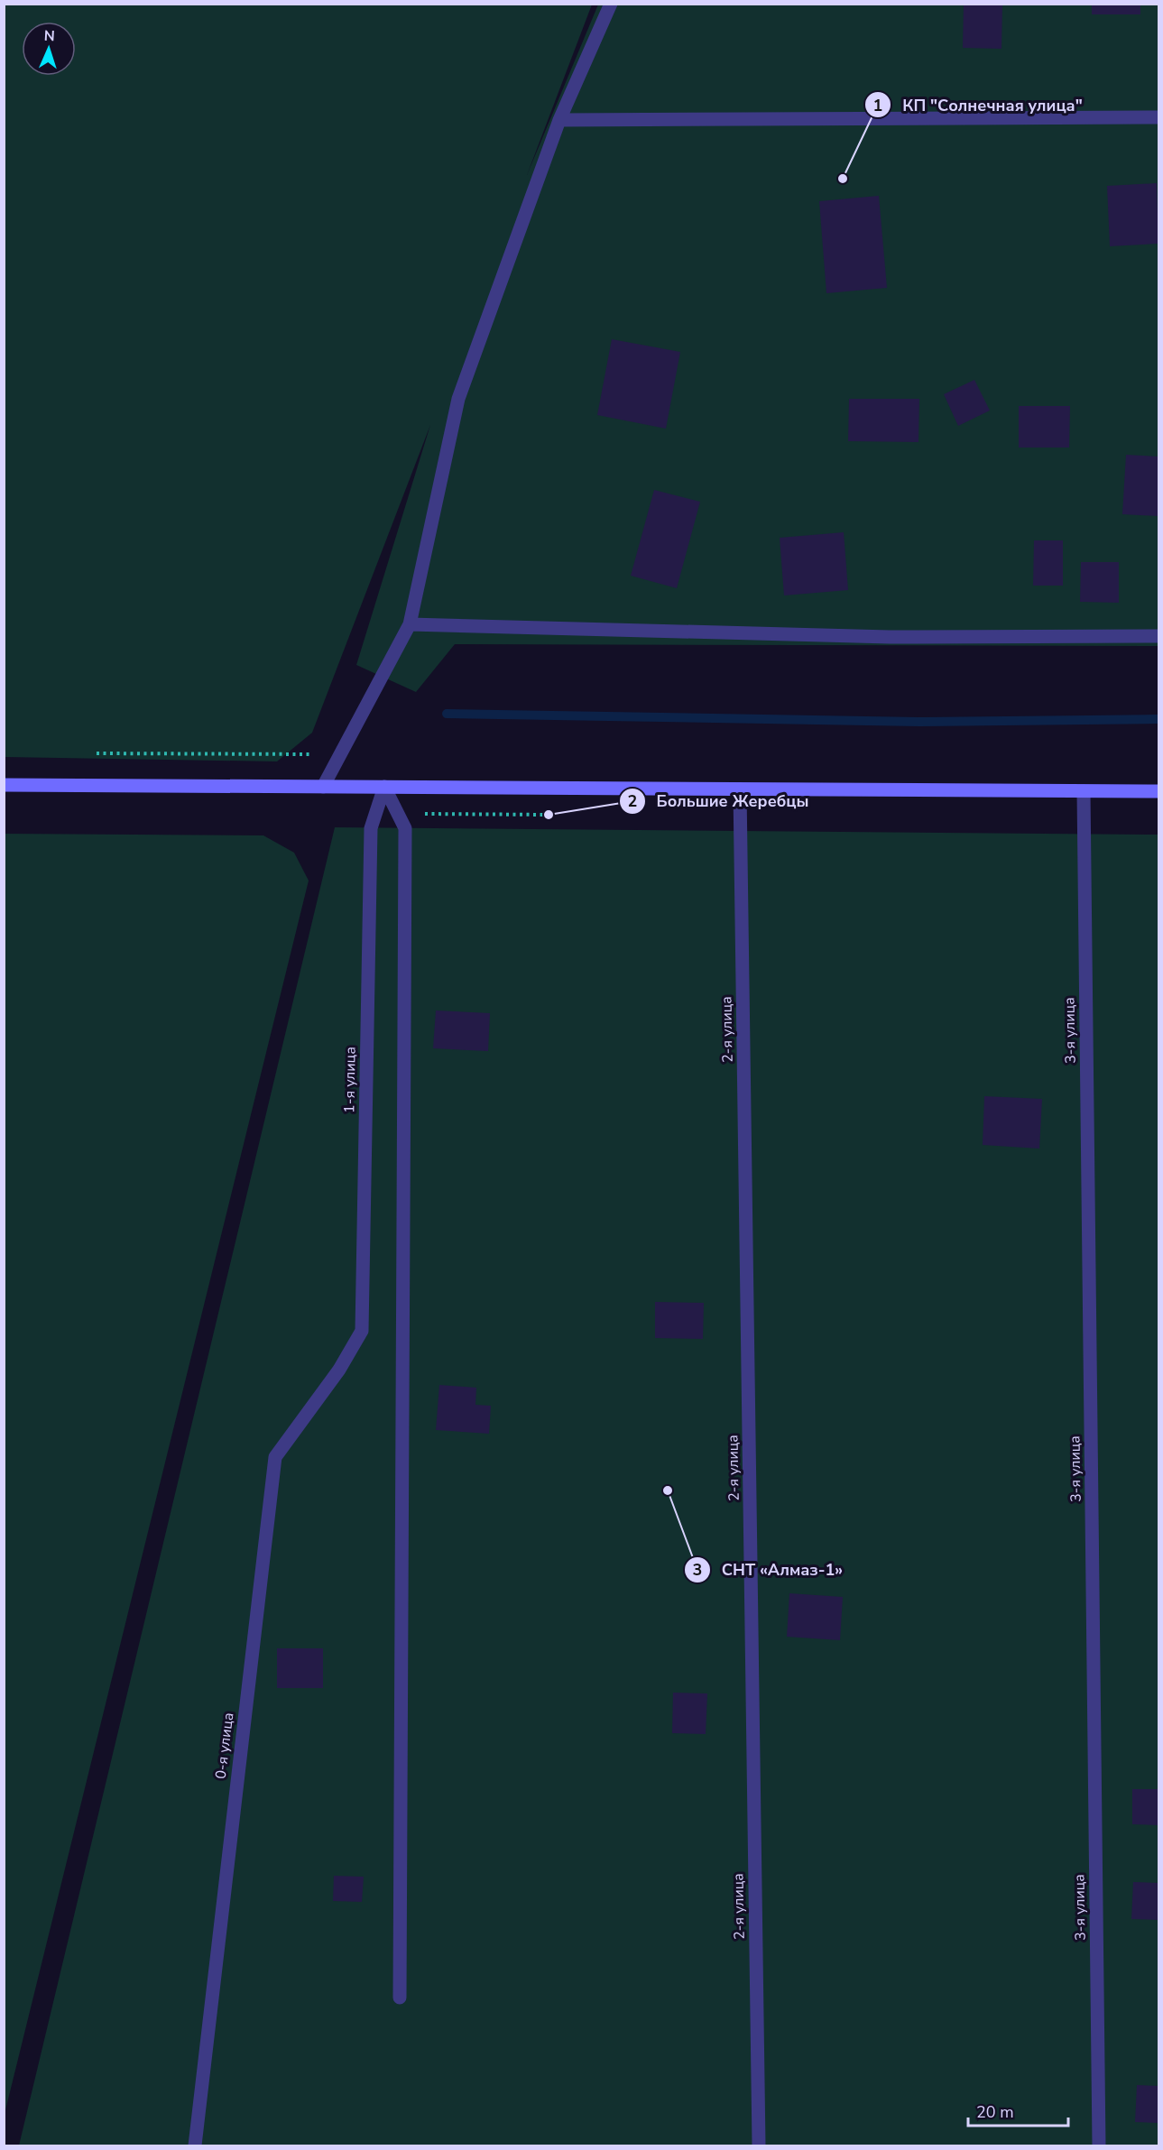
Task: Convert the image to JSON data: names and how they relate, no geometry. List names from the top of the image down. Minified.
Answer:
{"streets":{"street":["2-я улица","3-я улица","1-я улица","0-я улица"]},"crossings":[["1-я улица","0-я улица"]],"places":["КП \"Солнечная улица\"","Большие Жеребцы","СНТ «Алмаз-1»"],"scale_bar":"20 m","north":"top"}
